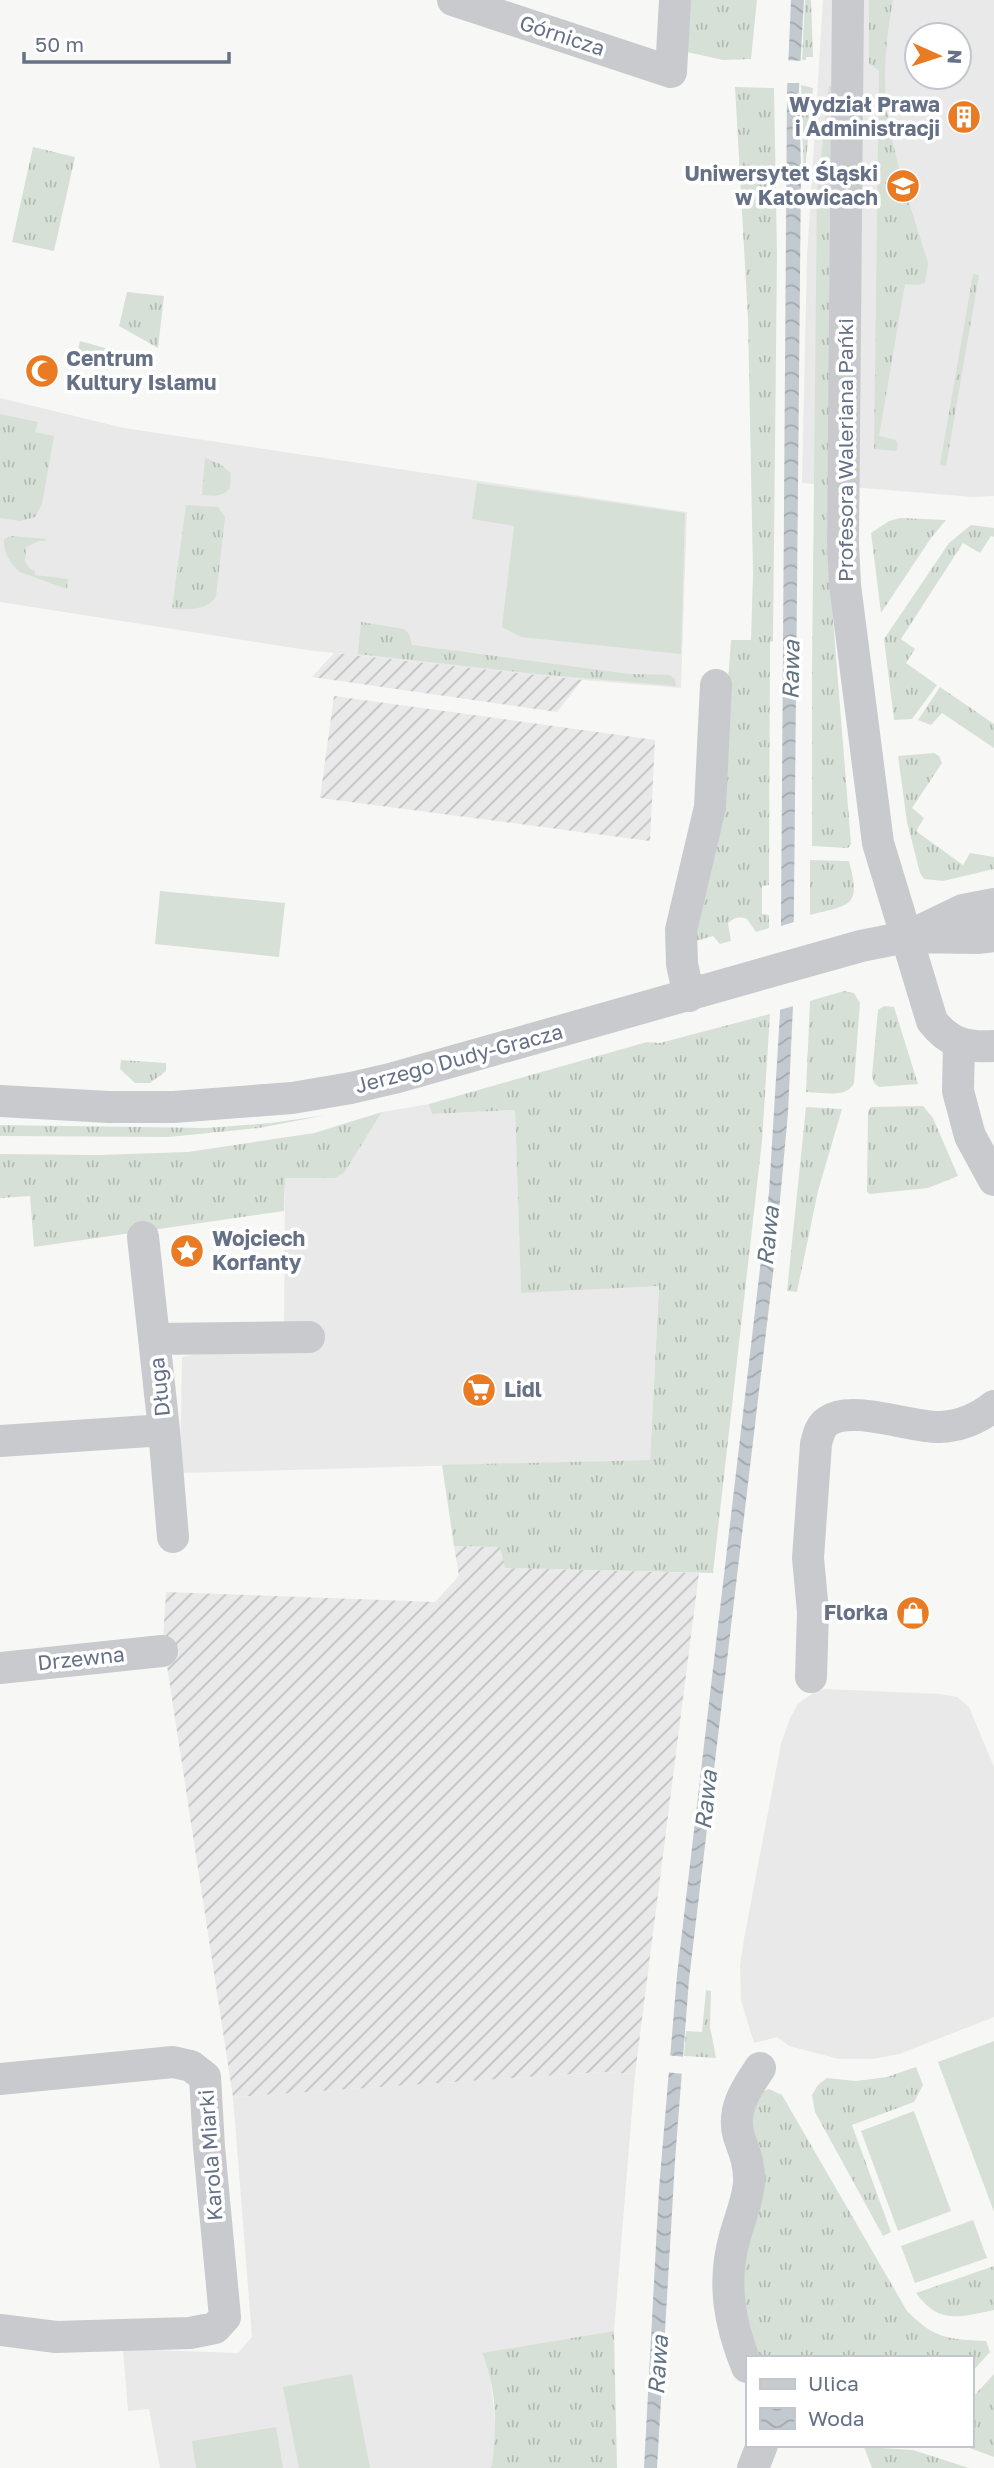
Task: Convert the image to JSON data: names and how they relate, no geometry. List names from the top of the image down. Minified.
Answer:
{"streets":{"street":["Górnicza","Profesora Waleriana Pańki","Jerzego Dudy-Gracza","Długa","Drzewna","Karola Miarki"]},"crossings":[["Profesora Waleriana Pańki","Jerzego Dudy-Gracza"]],"water":["Rawa"],"places":{"building":["Wydział Prawa i Administracji"],"school or university":["Uniwersytet Śląski w Katowicach"],"mosque":["Centrum Kultury Islamu"],"place":["Wojciech Korfanty"],"supermarket":["Lidl"],"shop":["Florka"]},"legend":["Ulica","Woda"],"scale_bar":"50 m","north":"right"}
